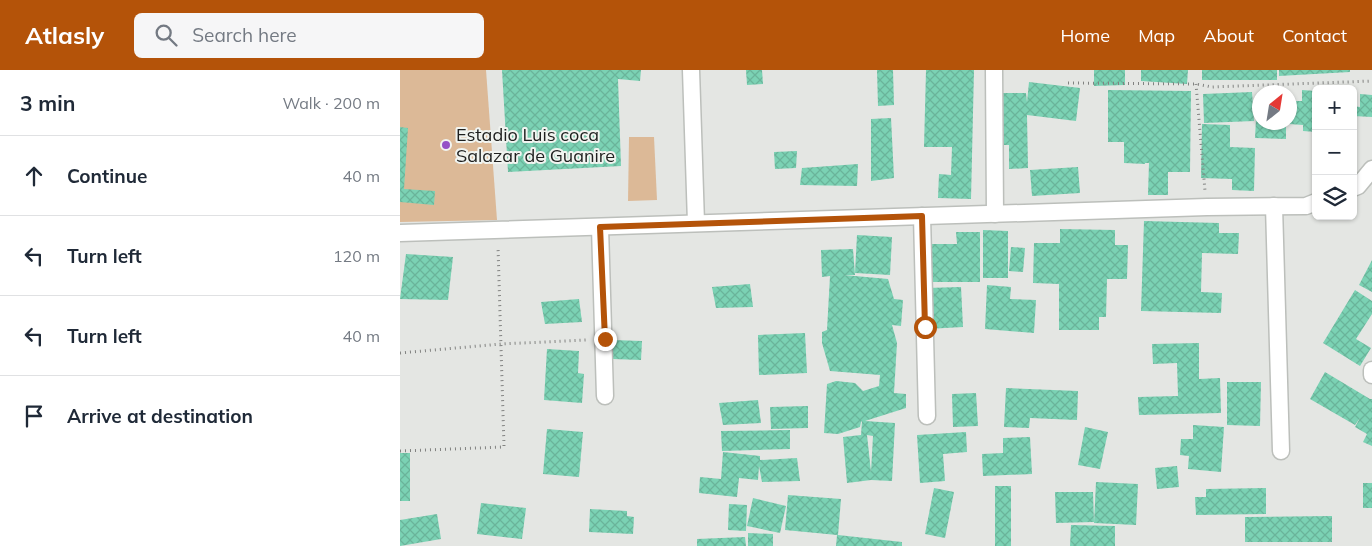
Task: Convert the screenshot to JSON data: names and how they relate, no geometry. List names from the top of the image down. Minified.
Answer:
{"places":["Estadio Luis coca Salazar de Guanire"],"north":"top right","page":{"header":"Atlasly","search":"Search here","nav":["Home","Map","About","Contact"],"heading":["3 min","Walk · 200 m"],"map_buttons":["+","−"],"list":[["Continue","40 m"],["Turn left","120 m"],["Turn left","40 m"],"Arrive at destination"]}}
